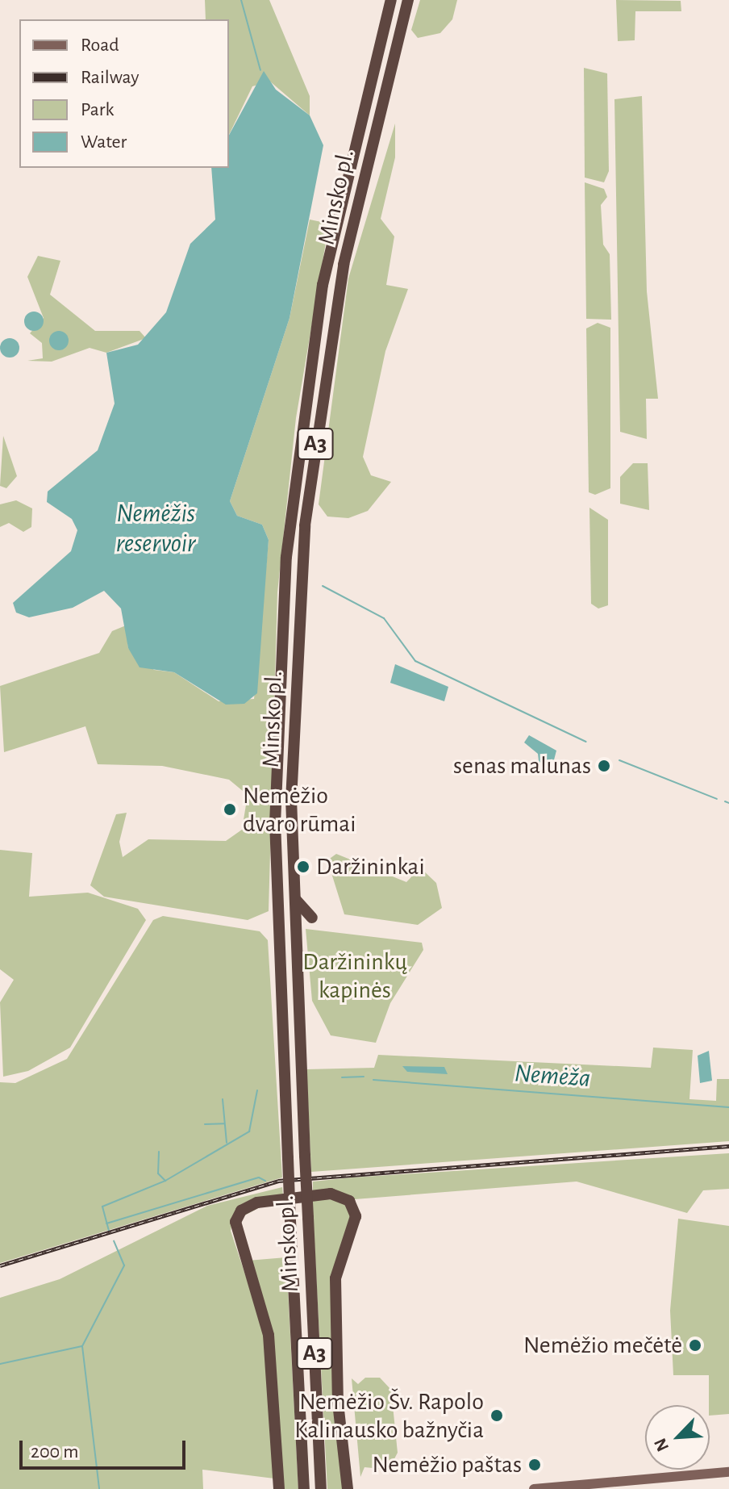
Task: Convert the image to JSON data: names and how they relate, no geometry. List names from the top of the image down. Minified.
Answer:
{"streets":{"highway":["Minsko pl.","A3"]},"water":["Nemėžis reservoir","Nemėža"],"parks":["Daržininkų kapinės"],"places":["senas malunas","Nemėžio dvaro rūmai","Daržininkai","Nemėžio mečėtė","Nemėžio Šv. Rapolo Kalinausko bažnyčia","Nemėžio paštas"],"legend":["Road","Railway","Park","Water"],"scale_bar":"200 m","north":"bottom left"}
